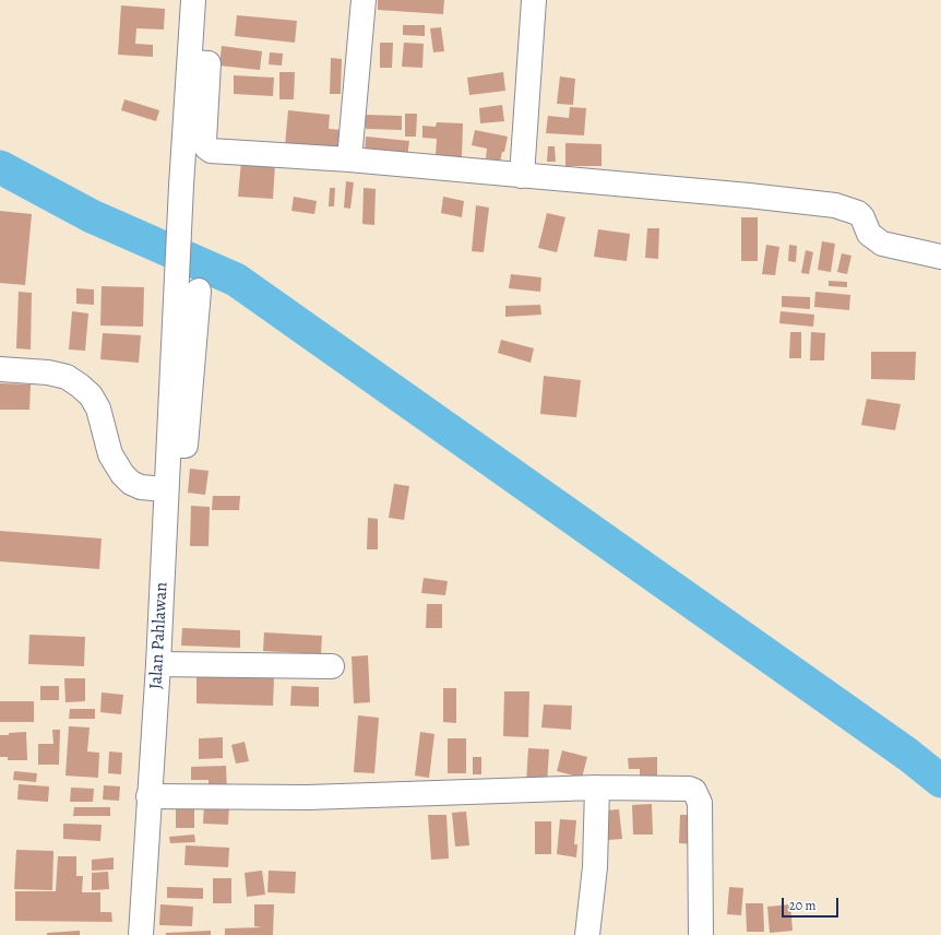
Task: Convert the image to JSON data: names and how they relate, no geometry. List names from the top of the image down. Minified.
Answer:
{"streets":{"main road":["Jalan Pahlawan"]},"scale_bar":"20 m"}
